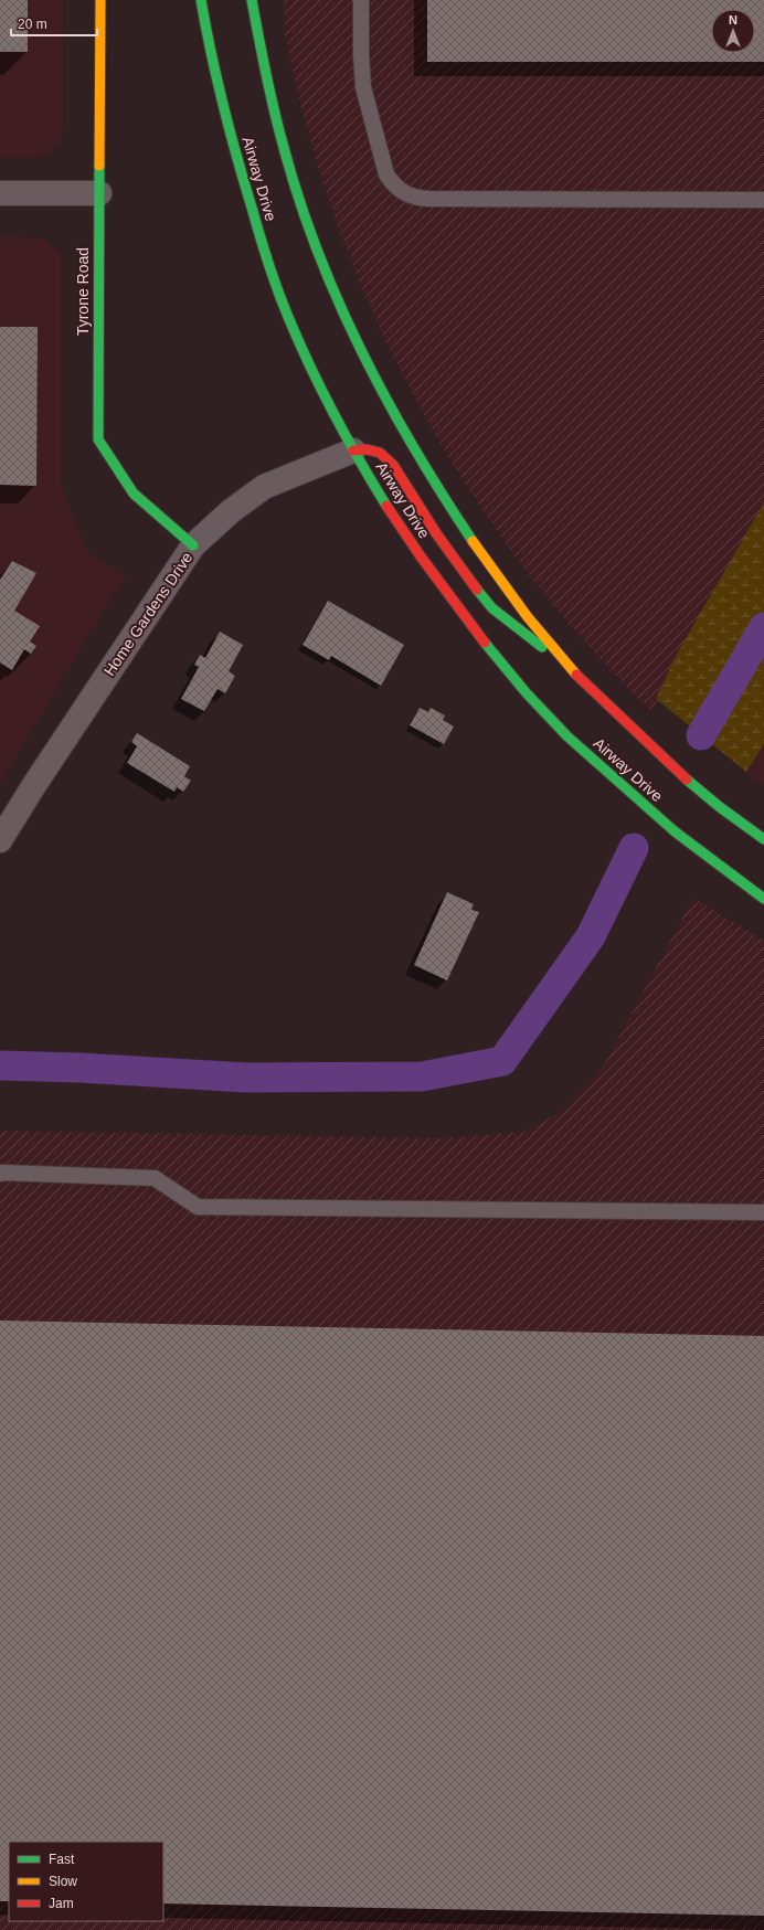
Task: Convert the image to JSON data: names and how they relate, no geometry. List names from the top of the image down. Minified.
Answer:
{"streets":{"main road":["Airway Drive","Tyrone Road"],"street":["Home Gardens Drive"]},"crossings":[["Airway Drive","Home Gardens Drive"],["Tyrone Road","Home Gardens Drive"]],"legend":["Fast","Slow","Jam"],"scale_bar":"20 m","north":"top"}
